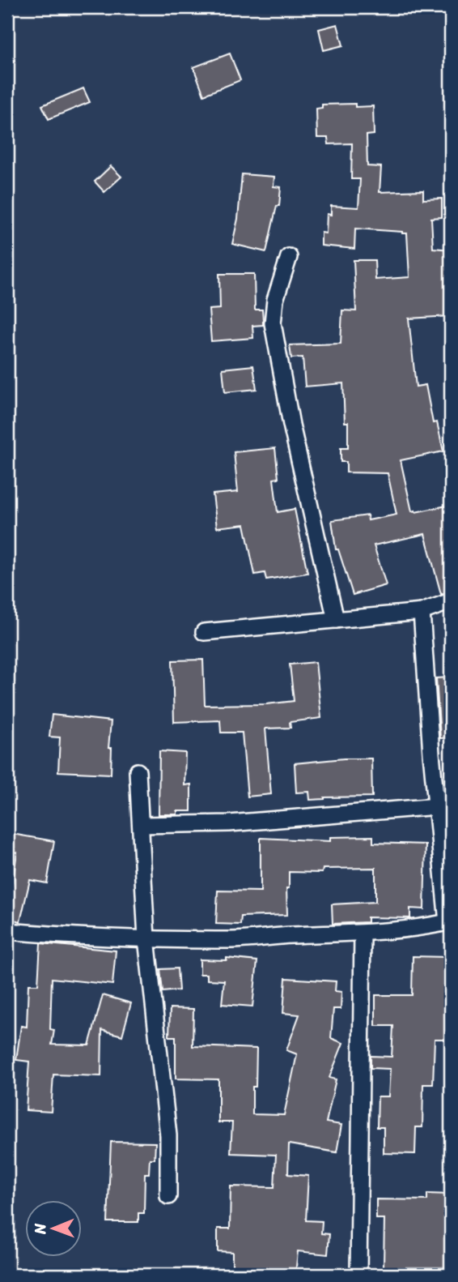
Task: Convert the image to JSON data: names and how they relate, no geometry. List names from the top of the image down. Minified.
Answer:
{"north":"left"}
